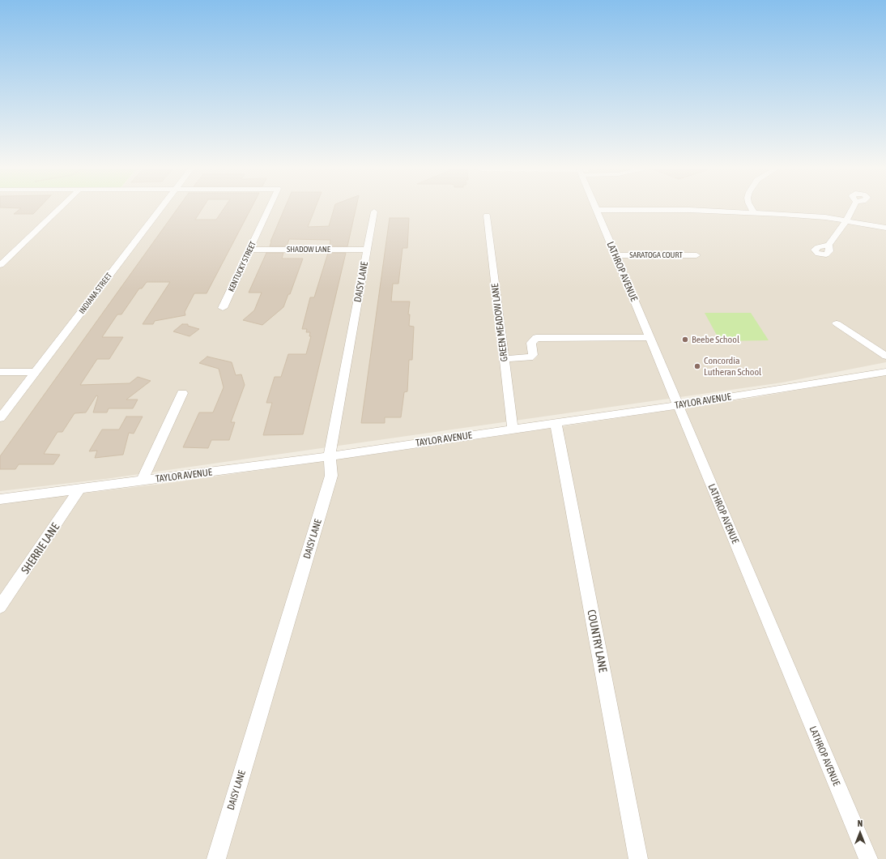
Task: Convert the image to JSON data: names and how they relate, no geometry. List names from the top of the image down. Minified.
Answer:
{"streets":{"street":["SHADOW LANE","SARATOGA COURT","KENTUCKY STREET","LATHROP AVENUE","DAISY LANE","INDIANA STREET","GREEN MEADOW LANE","TAYLOR AVENUE","SHERRIE LANE","COUNTRY LANE"]},"crossings":[["SHADOW LANE","KENTUCKY STREET"],["SHADOW LANE","DAISY LANE"],["SARATOGA COURT","LATHROP AVENUE"],["LATHROP AVENUE","TAYLOR AVENUE"],["DAISY LANE","TAYLOR AVENUE"],["GREEN MEADOW LANE","TAYLOR AVENUE"],["TAYLOR AVENUE","SHERRIE LANE"],["TAYLOR AVENUE","COUNTRY LANE"]],"places":["Beebe School","Concordia Lutheran School"],"north":"top"}
